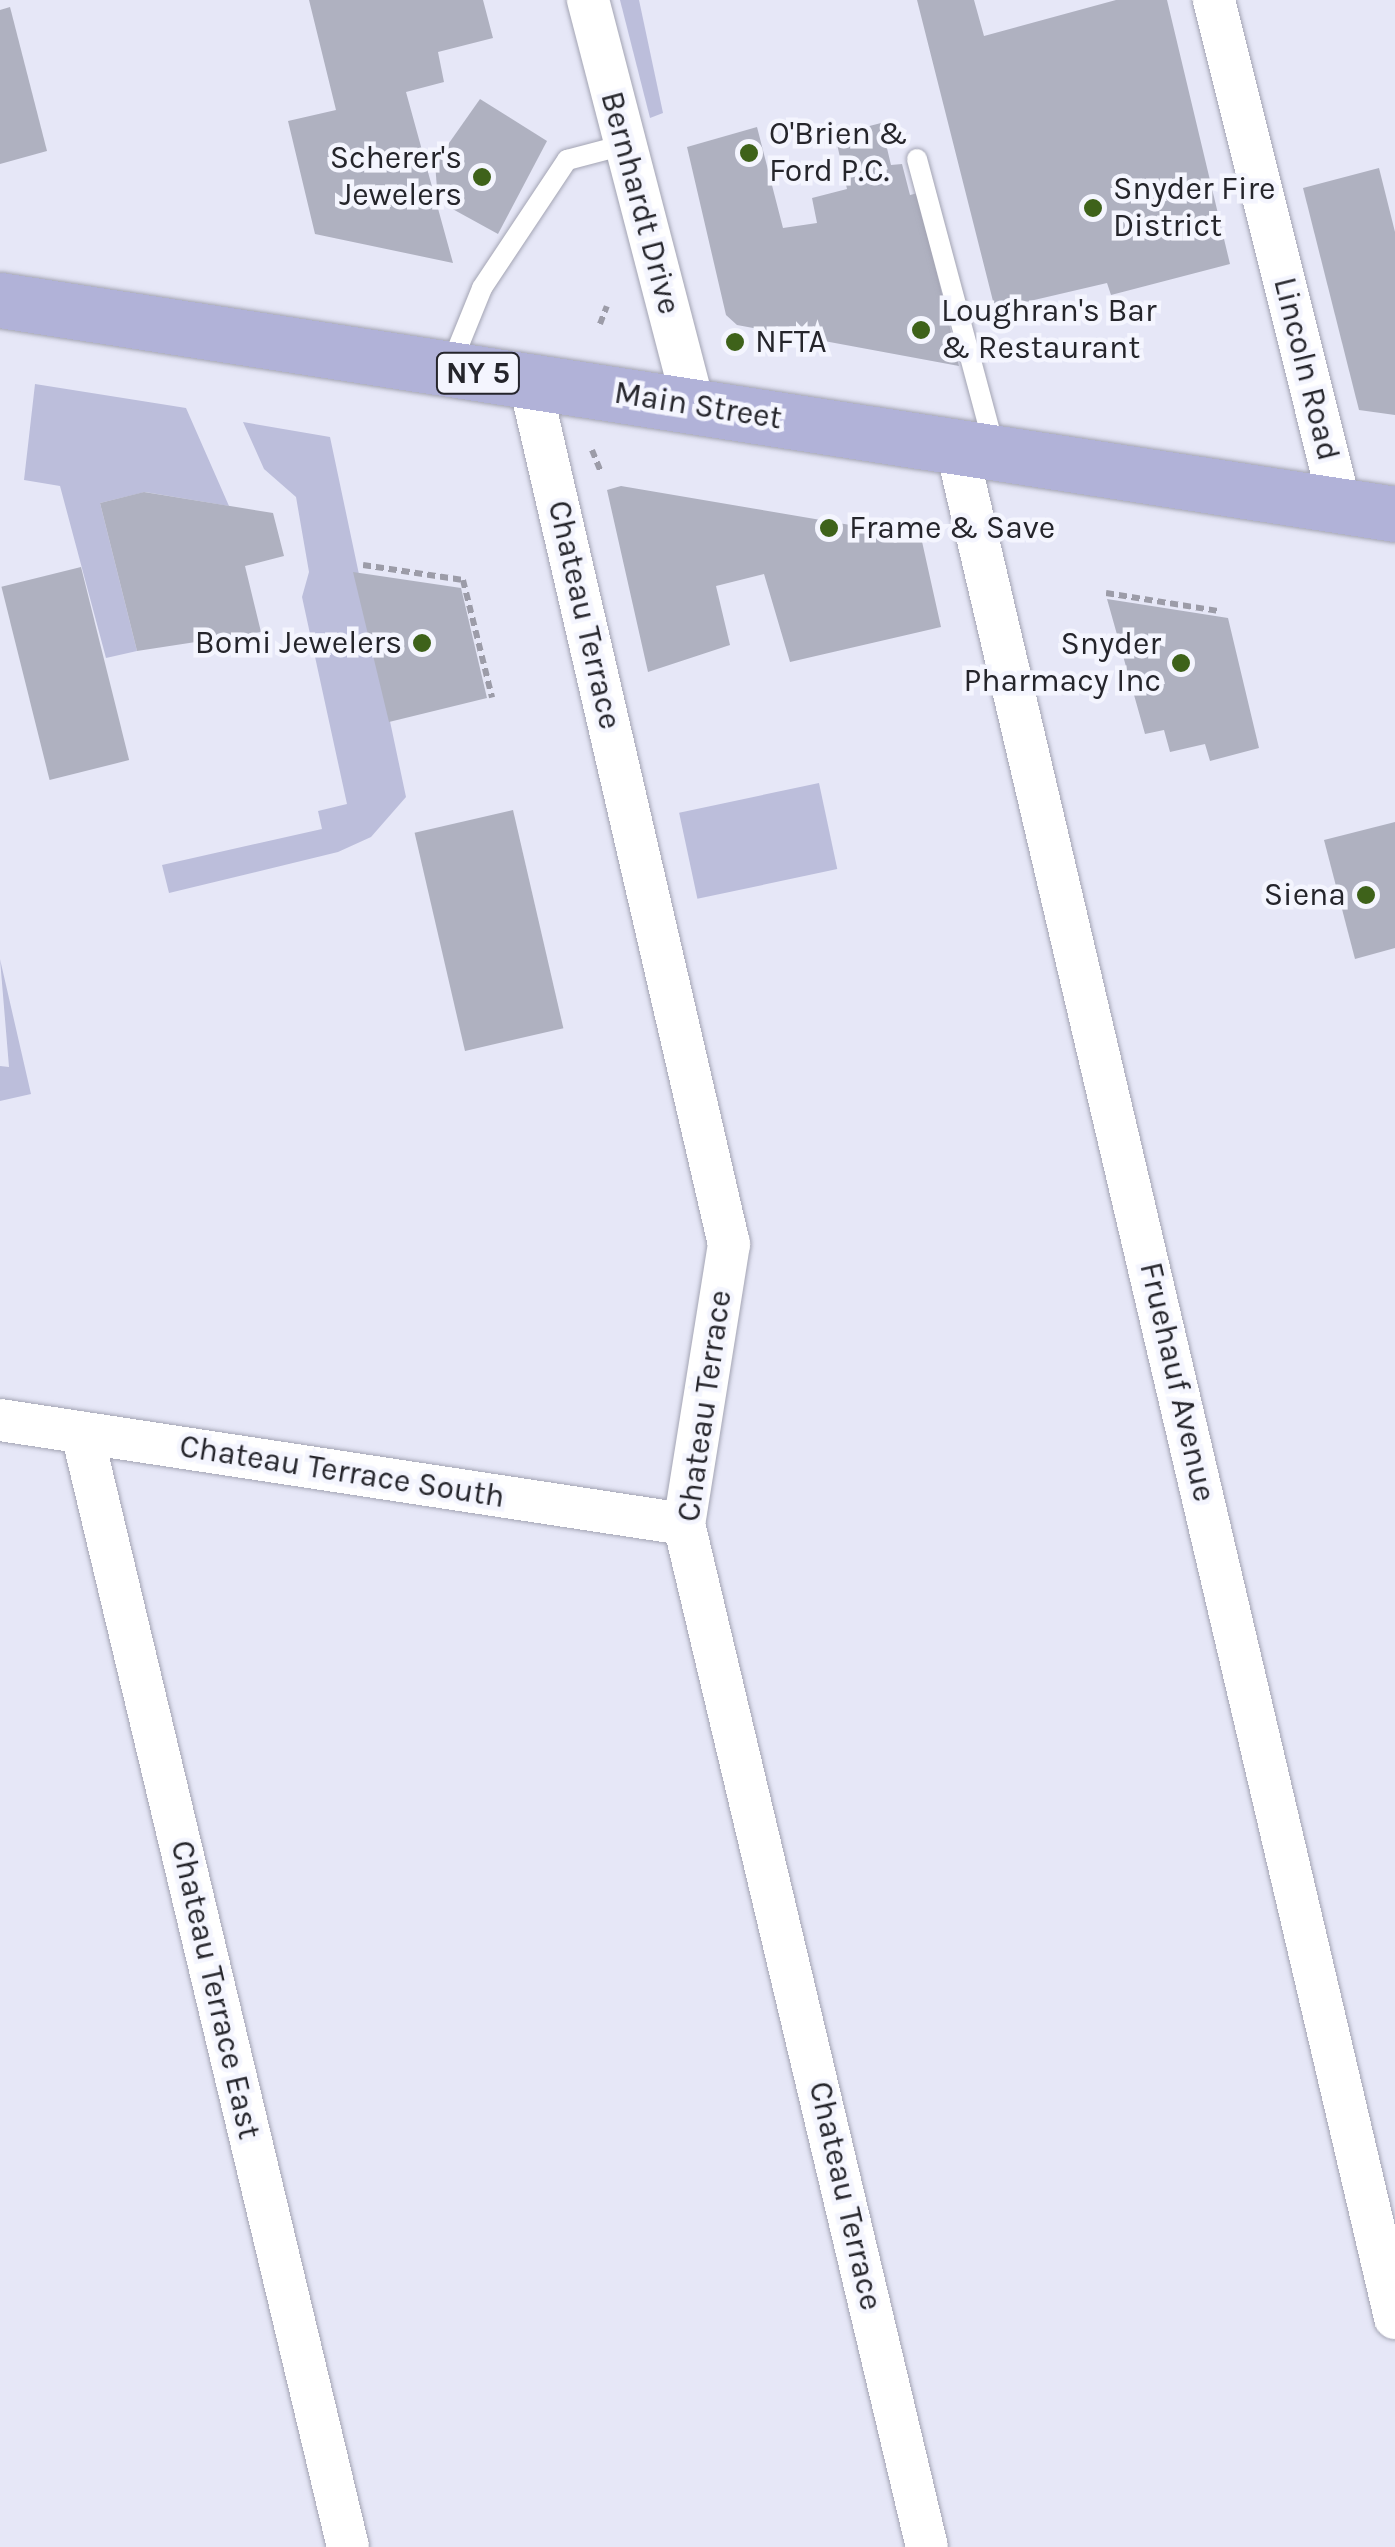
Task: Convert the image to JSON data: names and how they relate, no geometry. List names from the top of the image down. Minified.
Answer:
{"streets":{"main road":["NY 5","Main Street"],"street":["Bernhardt Drive","Lincoln Road","Chateau Terrace","Fruehauf Avenue","Chateau Terrace South","Chateau Terrace East"]},"crossings":[["Bernhardt Drive","Main Street"],["Lincoln Road","Main Street"],["Main Street","Chateau Terrace"],["Main Street","Fruehauf Avenue"],["Chateau Terrace","Chateau Terrace South"],["Chateau Terrace South","Chateau Terrace East"]],"places":["O'Brien & Ford P.C.","Scherer's Jewelers","Snyder Fire District","Loughran's Bar & Restaurant","NFTA","Frame & Save","Bomi Jewelers","Snyder Pharmacy Inc","Siena"]}
